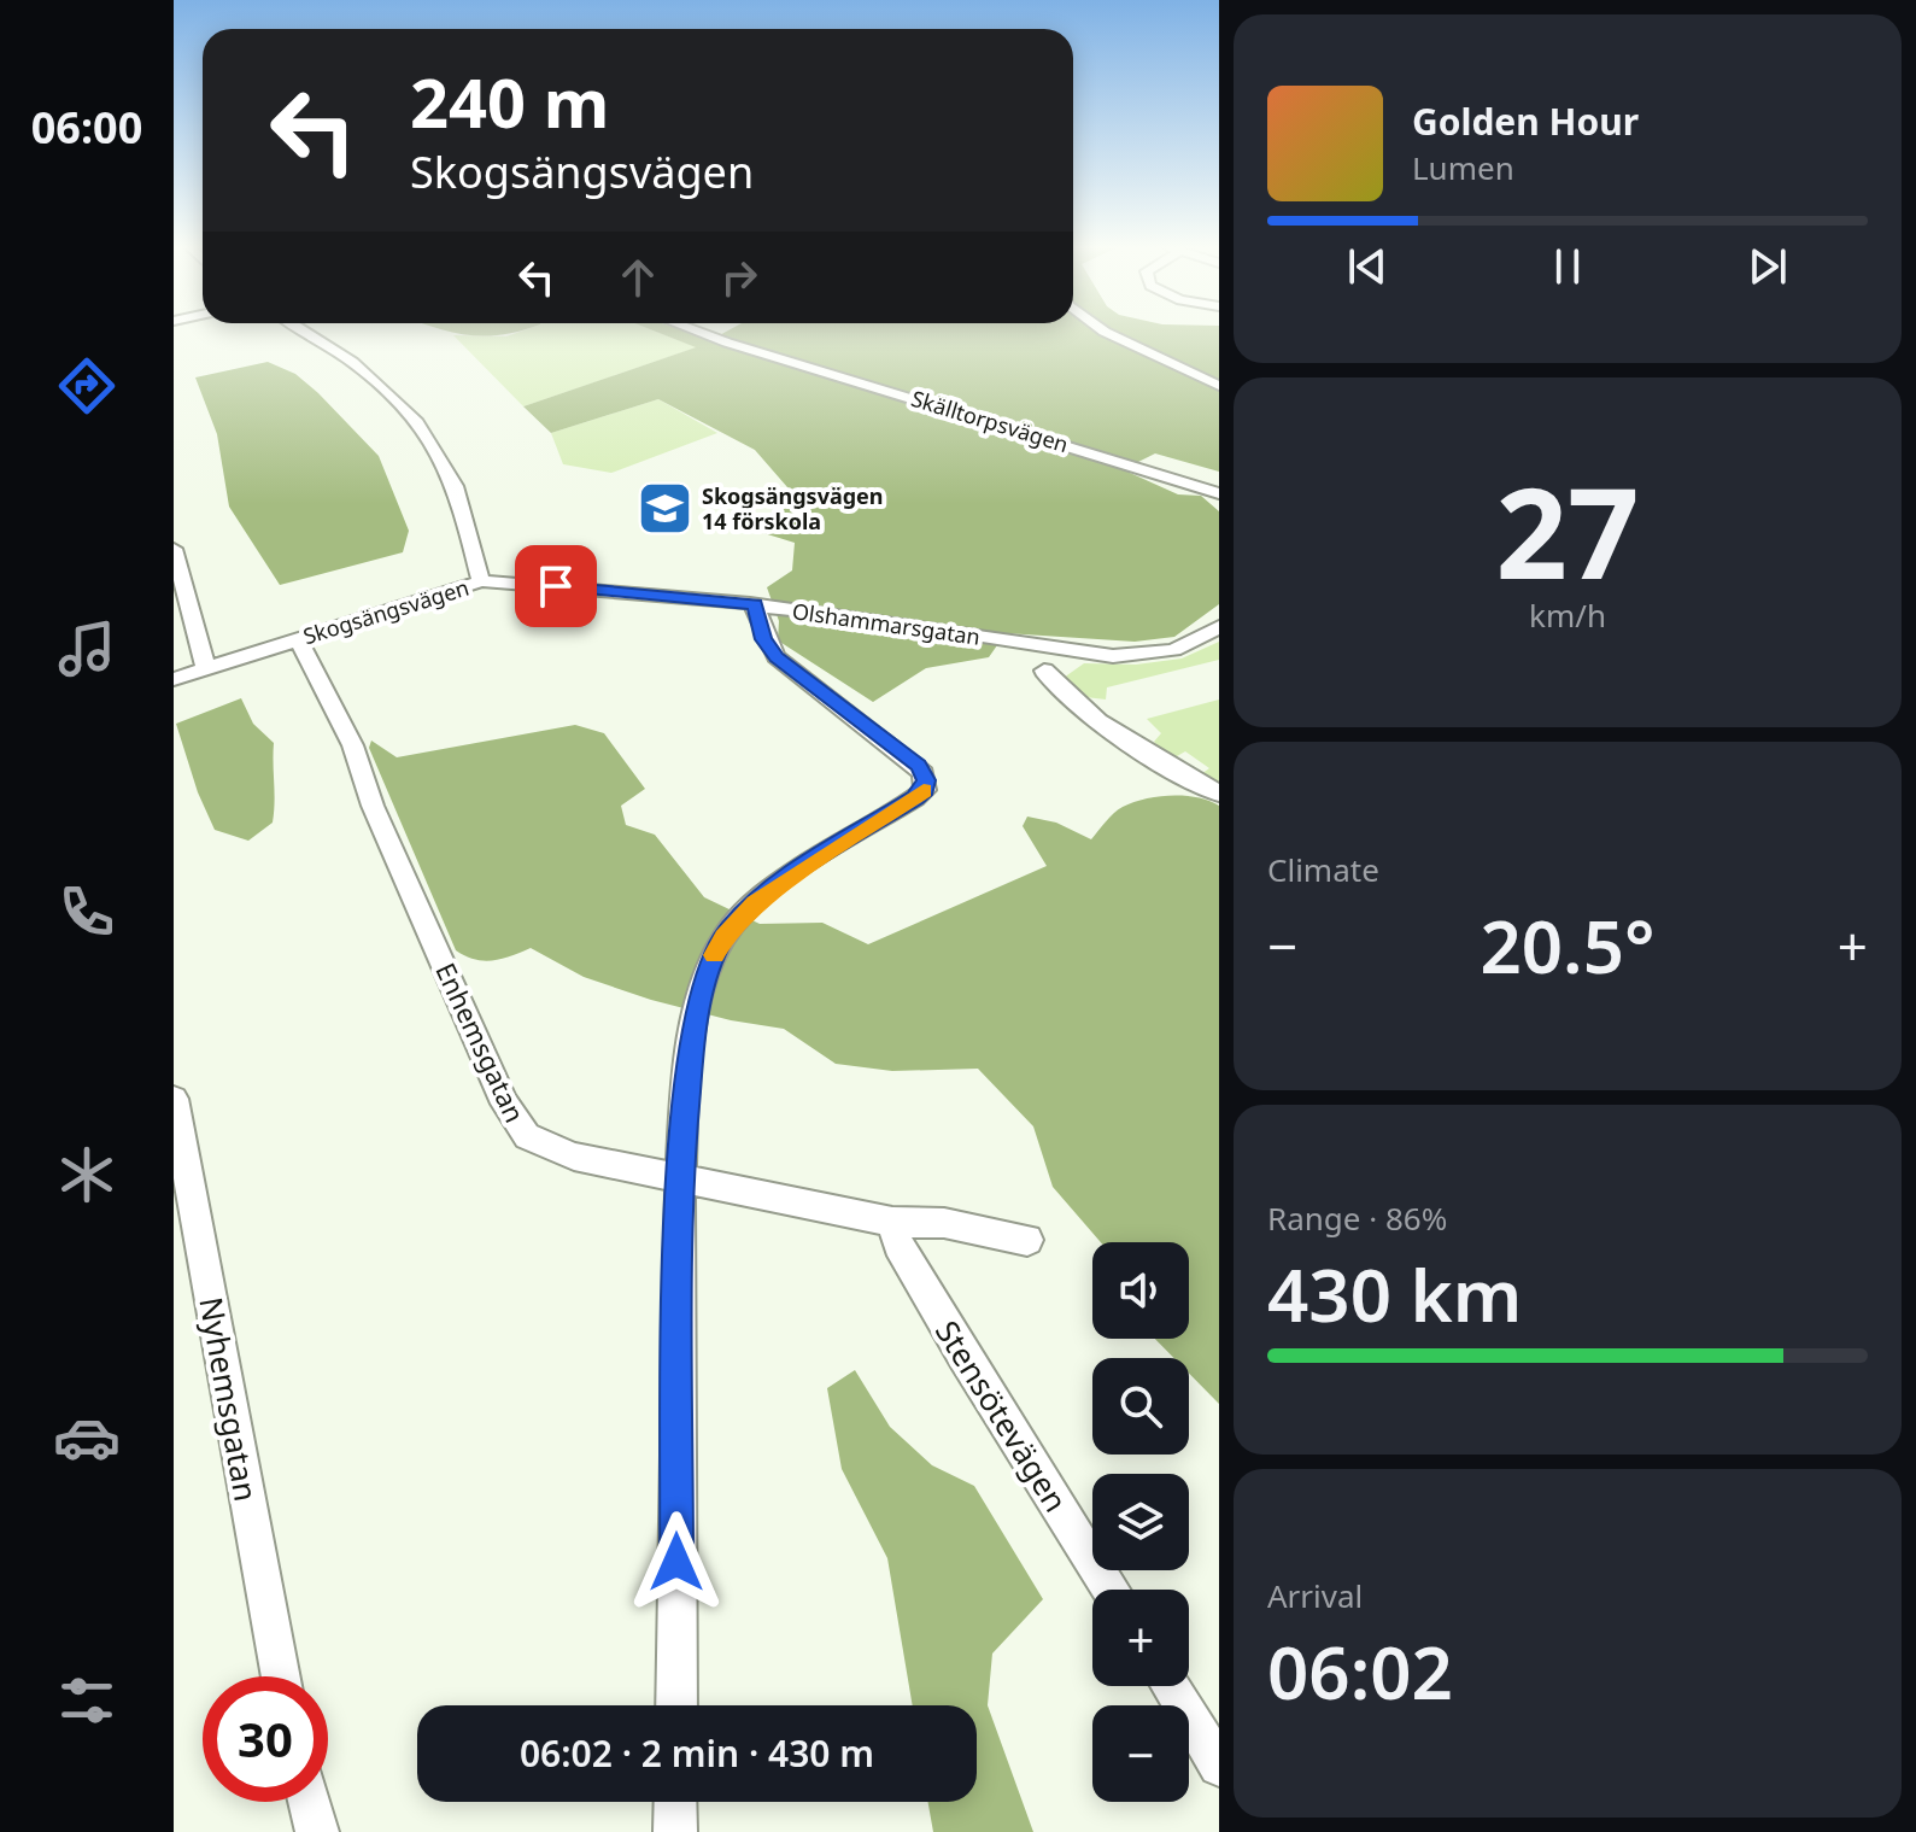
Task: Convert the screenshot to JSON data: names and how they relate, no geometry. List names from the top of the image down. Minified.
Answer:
{"streets":{"street":["Skälltorpsvägen","Skogsängsvägen","Olshammarsgatan","Enhemsgatan","Nyhemsgatan","Stensötevägen"]},"crossings":[["Skogsängsvägen","Olshammarsgatan"],["Skogsängsvägen","Enhemsgatan"],["Enhemsgatan","Stensötevägen"]],"places":{"school or university":["Skogsängsvägen 14 förskola"]},"page":{"tabs":"06:00","turn":["240 m","Skogsängsvägen"],"song":["Golden Hour","Lumen"],"tile":[["27","km/h"],"Climate",["Range · 86%","430 km"],["Arrival","06:02"]],"heat":["−","20.5°","+"],"map_buttons":["+","−"],"limit":"30","trip":"06:02 · 2 min · 430 m"}}
